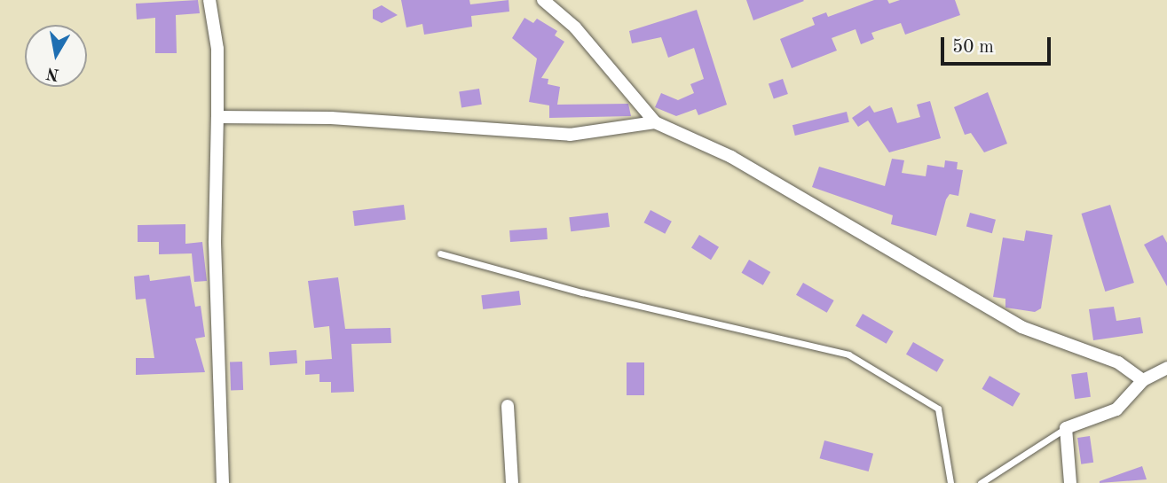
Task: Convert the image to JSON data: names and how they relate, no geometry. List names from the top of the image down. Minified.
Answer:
{"scale_bar":"50 m","north":"bottom"}
